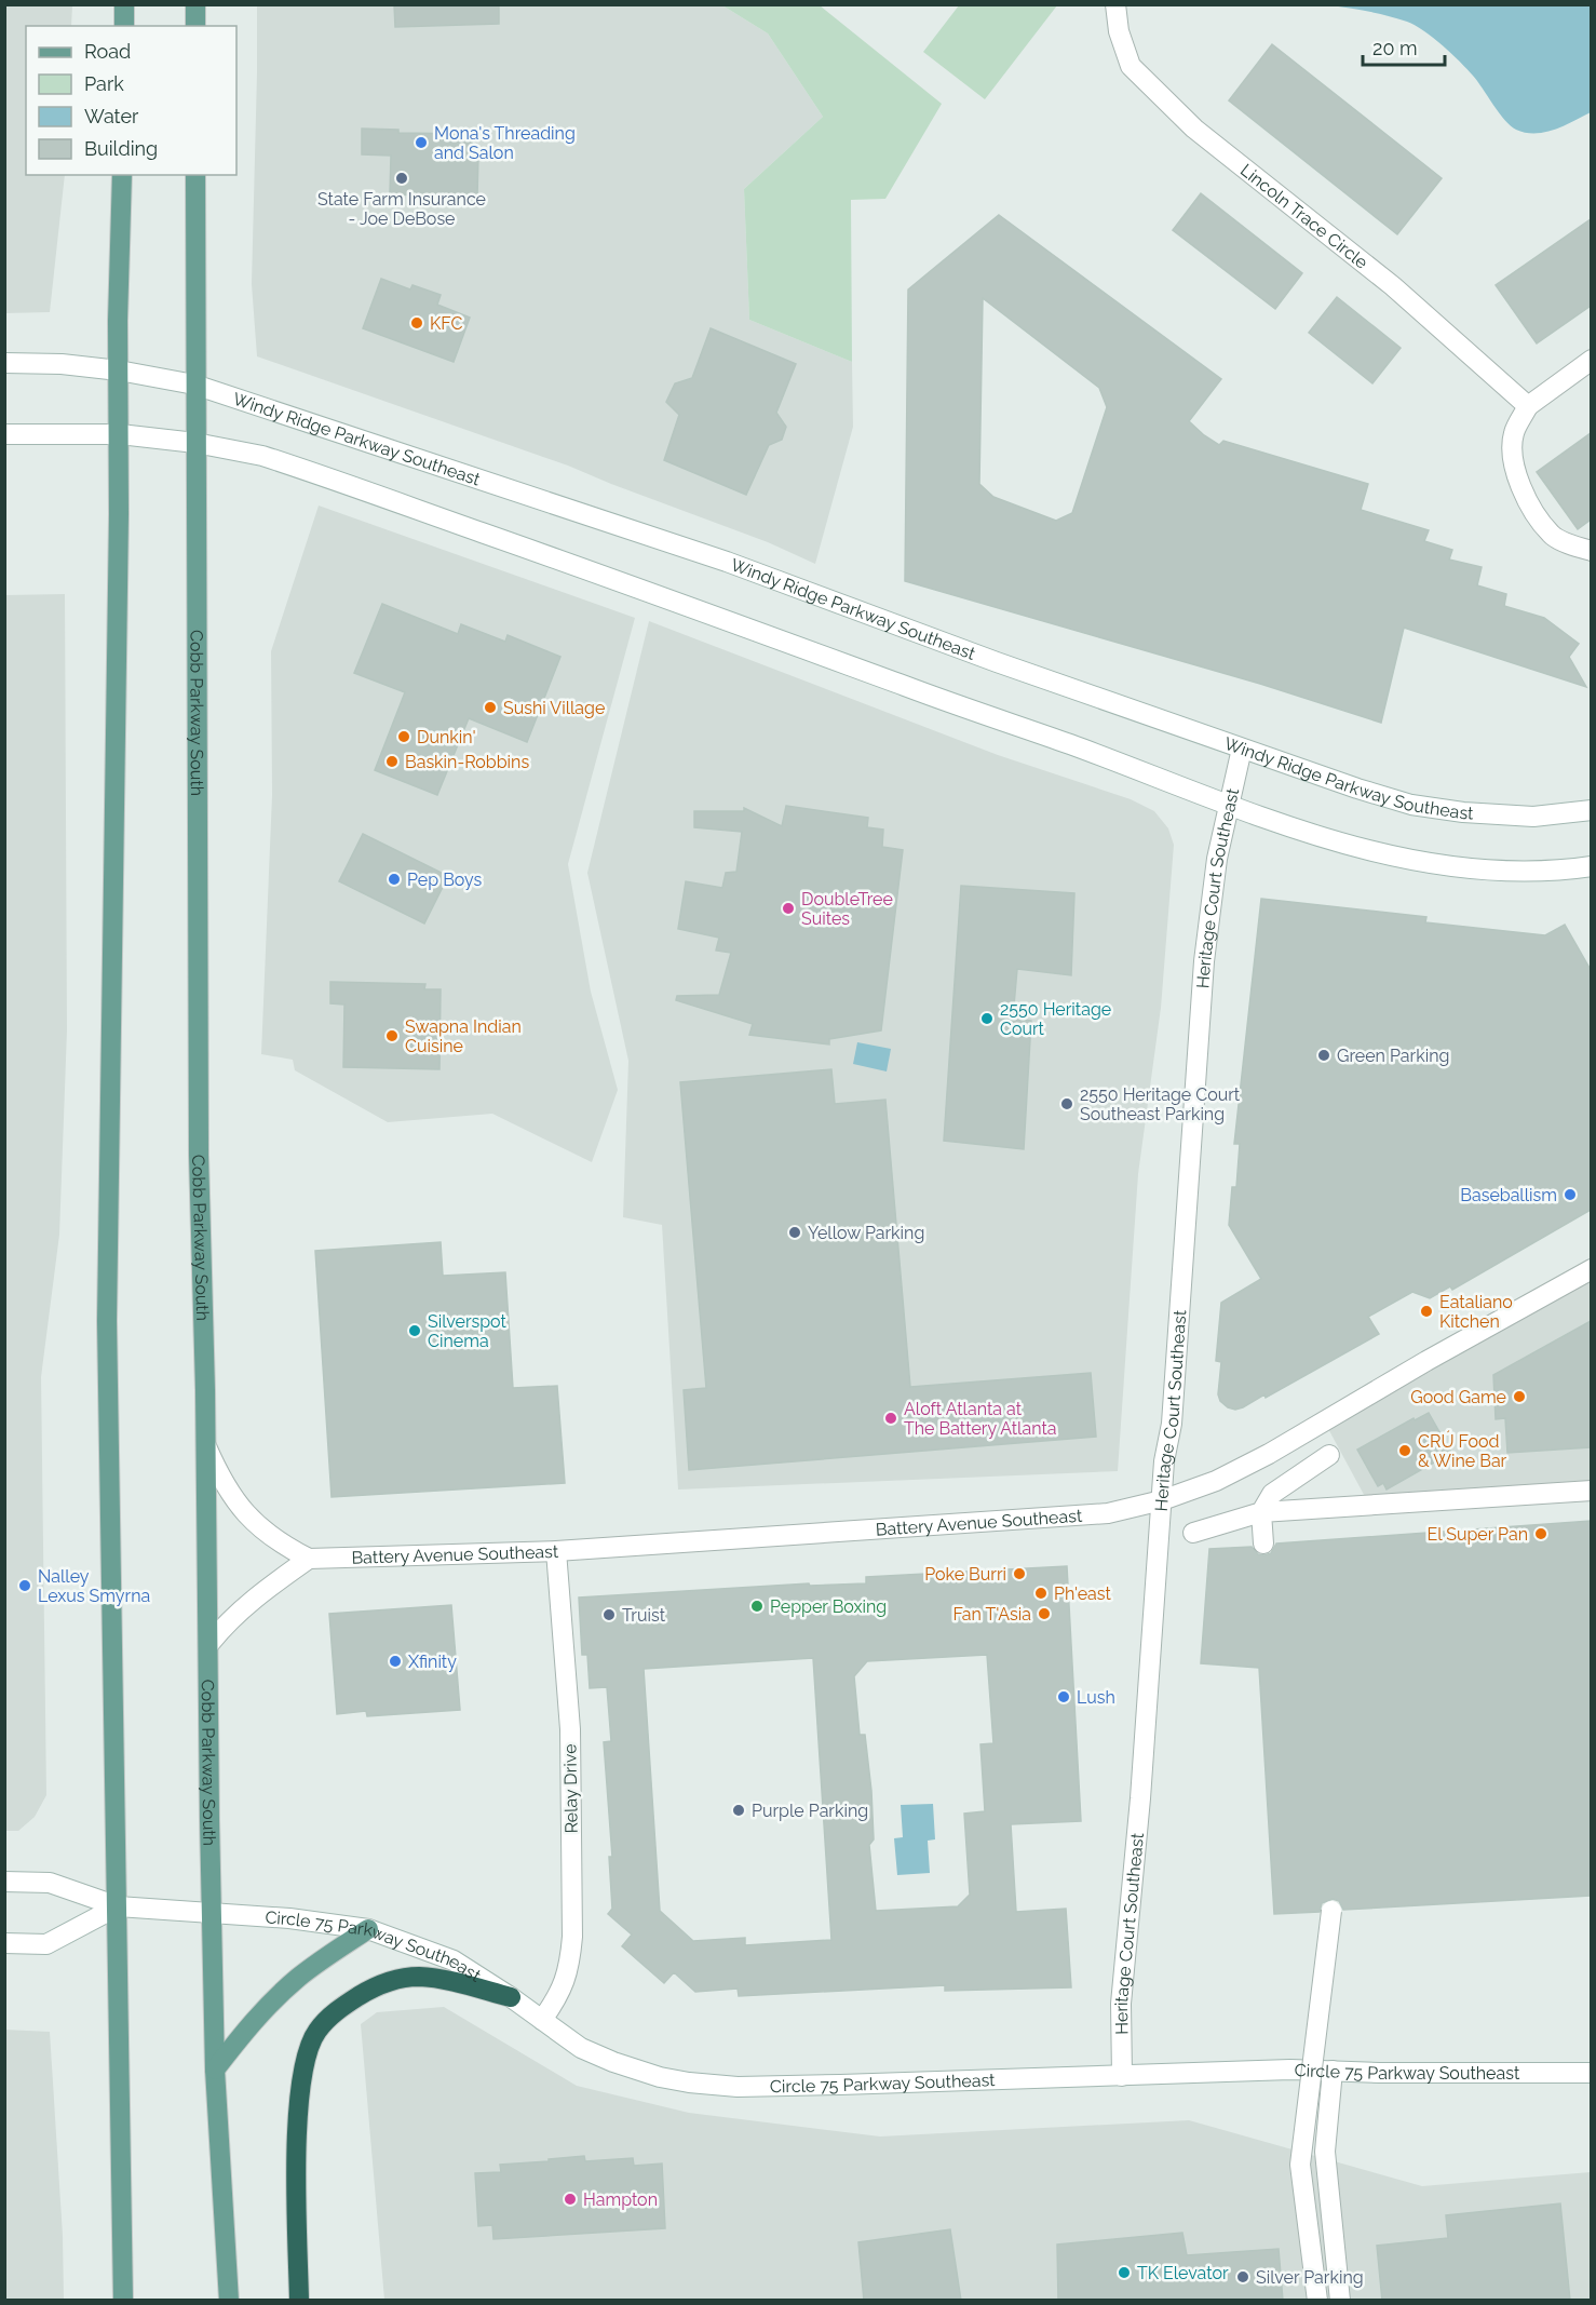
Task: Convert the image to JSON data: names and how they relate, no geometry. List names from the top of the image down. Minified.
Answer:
{"streets":{"main road":["Cobb Parkway South"],"street":["Lincoln Trace Circle","Windy Ridge Parkway Southeast","Heritage Court Southeast","Battery Avenue Southeast","Relay Drive","Circle 75 Parkway Southeast"]},"crossings":[["Windy Ridge Parkway Southeast","Cobb Parkway South"],["Windy Ridge Parkway Southeast","Heritage Court Southeast"],["Cobb Parkway South","Circle 75 Parkway Southeast"],["Heritage Court Southeast","Battery Avenue Southeast"],["Heritage Court Southeast","Circle 75 Parkway Southeast"],["Battery Avenue Southeast","Relay Drive"],["Relay Drive","Circle 75 Parkway Southeast"]],"places":["Mona's Threading and Salon","State Farm Insurance - Joe DeBose","KFC","Sushi Village","Dunkin'","Baskin-Robbins","Pep Boys","DoubleTree Suites","2550 Heritage Court","Swapna Indian Cuisine","Green Parking","2550 Heritage Court Southeast Parking","Baseballism","Yellow Parking","Eataliano Kitchen","Silverspot Cinema","Good Game","Aloft Atlanta at The Battery Atlanta","CRÚ Food & Wine Bar","El Super Pan","Poke Burri","Nalley Lexus Smyrna","Ph'east","Pepper Boxing","Fan T'Asia","Truist","Xfinity","Lush","Purple Parking","Hampton","TK Elevator","Silver Parking"],"legend":["Road","Park","Water","Building"],"scale_bar":"20 m"}
